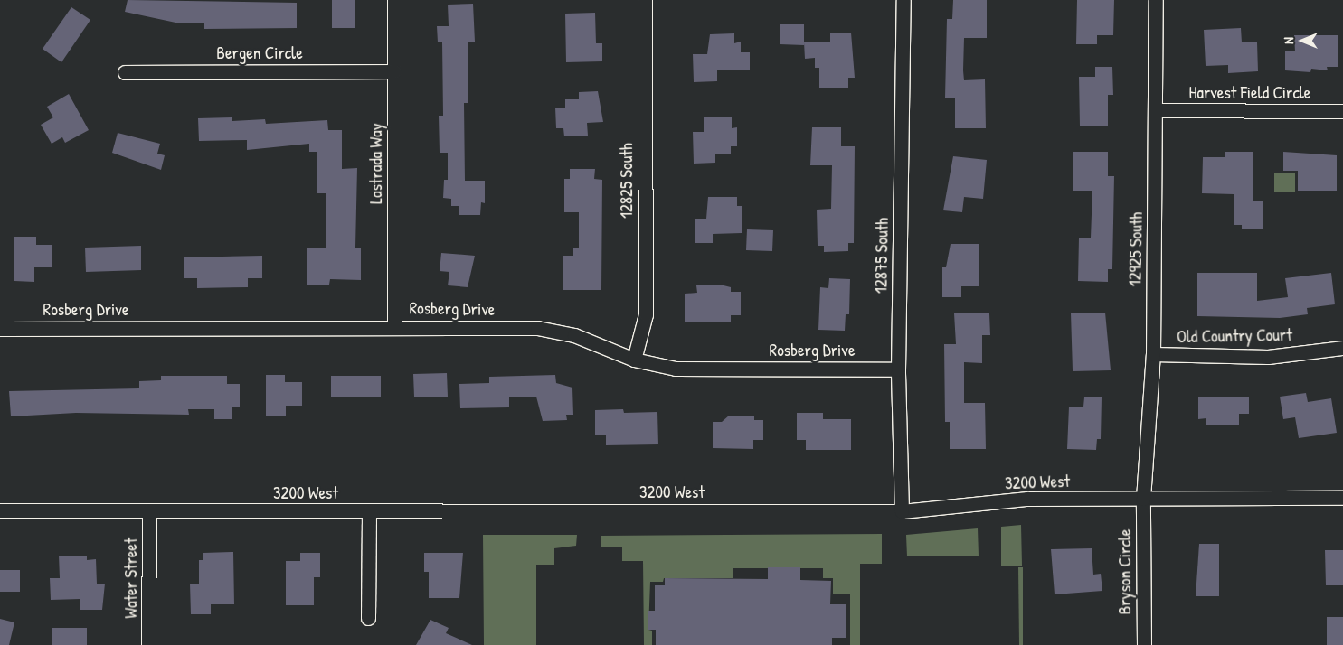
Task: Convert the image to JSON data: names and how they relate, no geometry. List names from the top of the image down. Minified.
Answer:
{"streets":{"street":["Bergen Circle","Harvest Field Circle","Lastrada Way","12825 South","12925 South","12875 South","Rosberg Drive","Old Country Court","3200 West","Bryson Circle","Water Street"]},"crossings":[["Bergen Circle","Lastrada Way"],["Harvest Field Circle","12925 South"],["Lastrada Way","Rosberg Drive"],["12825 South","Rosberg Drive"],["12925 South","Old Country Court"],["12925 South","3200 West"],["12925 South","Bryson Circle"],["12875 South","Rosberg Drive"],["12875 South","3200 West"],["3200 West","Bryson Circle"],["3200 West","Water Street"]],"north":"left"}
